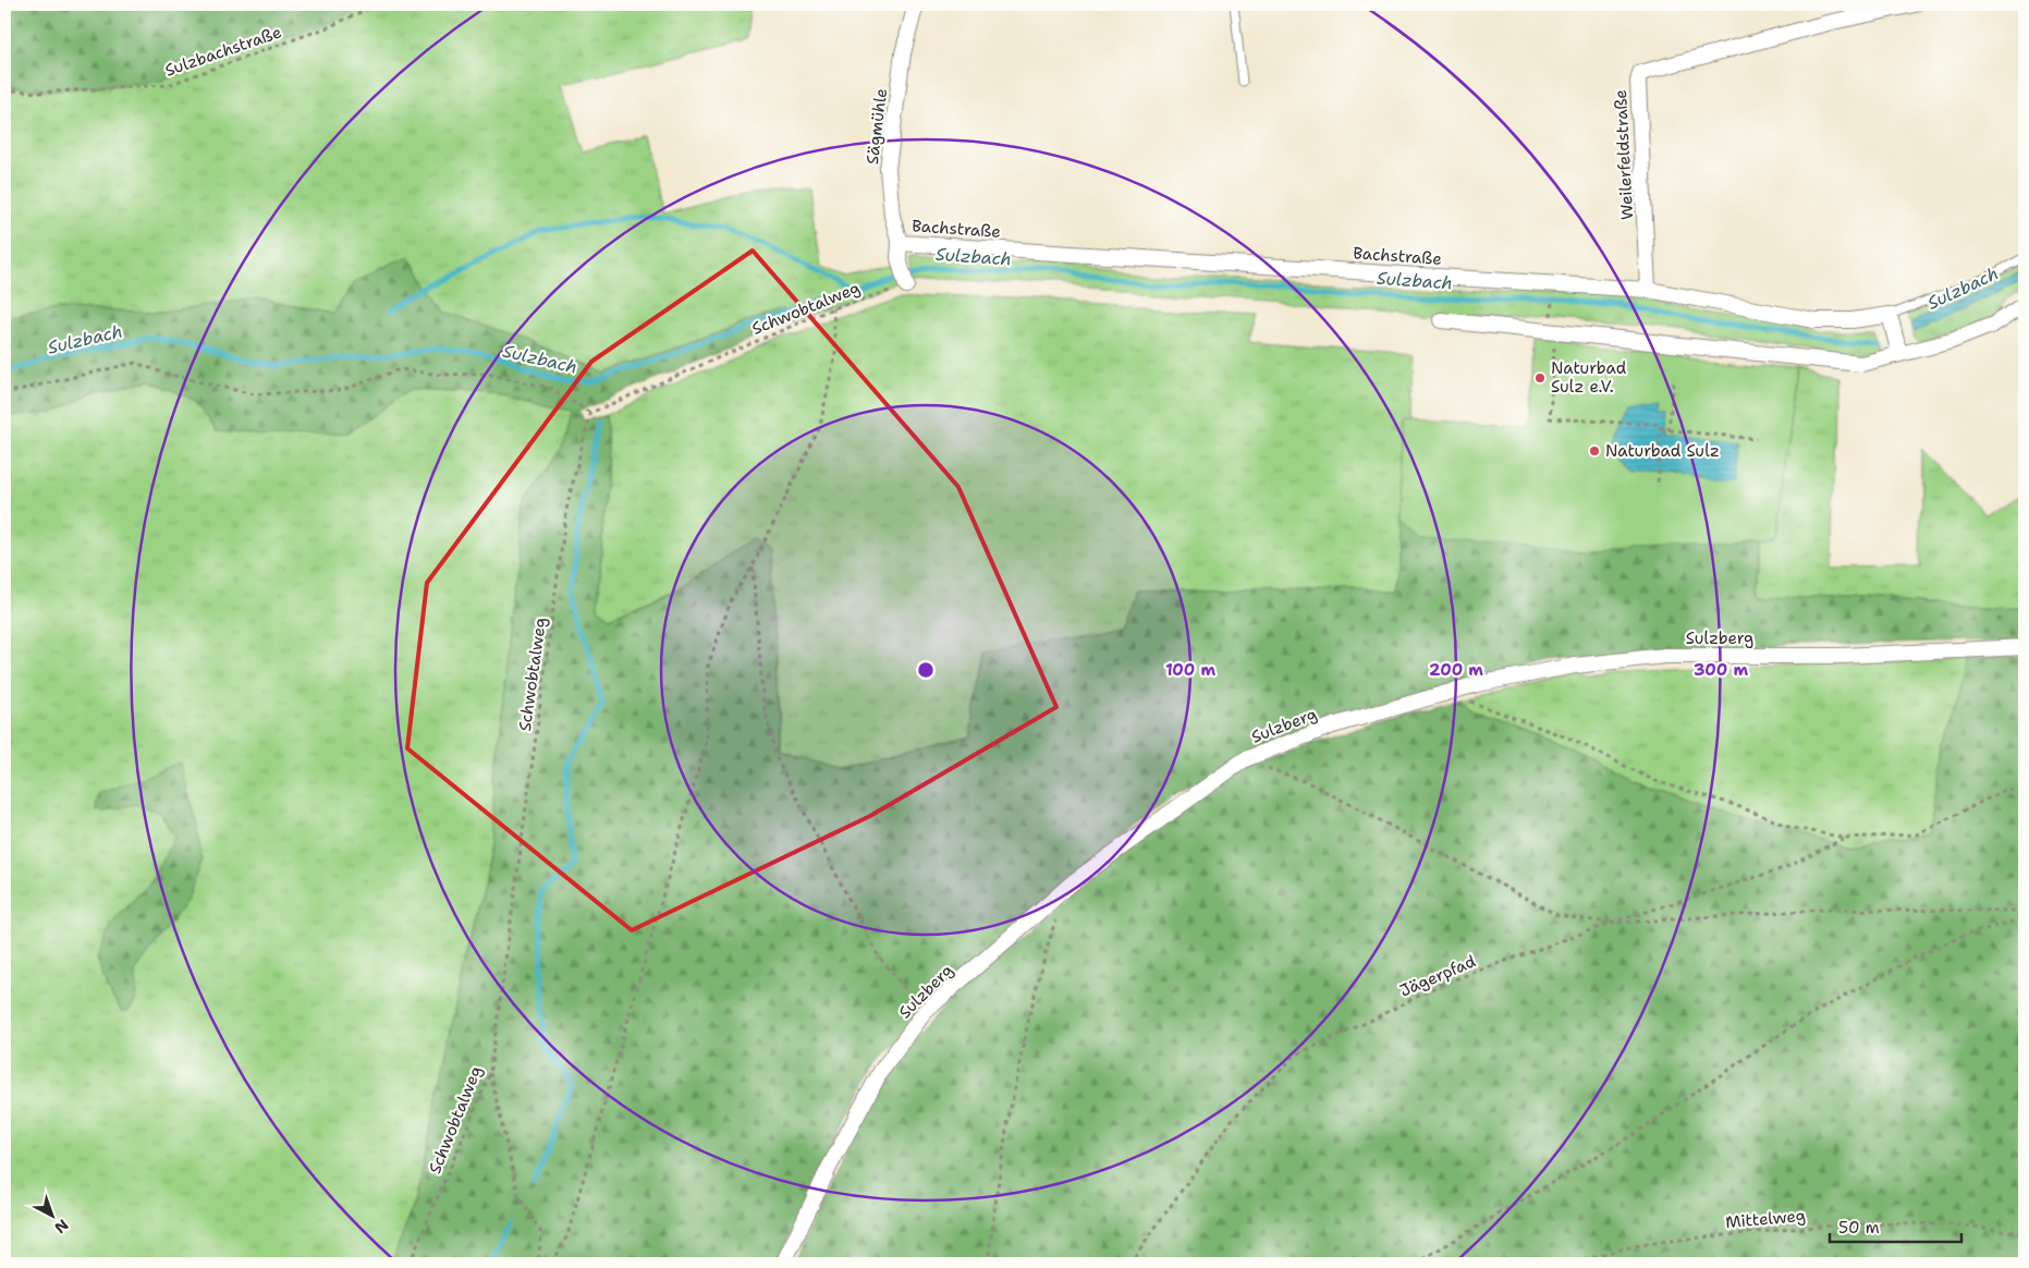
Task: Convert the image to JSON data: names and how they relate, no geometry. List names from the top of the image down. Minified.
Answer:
{"streets":{"street":["Sägmühle","Weilerfeldstraße","Bachstraße","Sulzberg"],"path":["Sulzbachstraße","Schwobtalweg","Jägerpfad","Mittelweg"]},"crossings":[["Sägmühle","Bachstraße"],["Sägmühle","Schwobtalweg"],["Weilerfeldstraße","Bachstraße"]],"water":["Sulzbach"],"places":["Naturbad Sulz e.V.","Naturbad Sulz"],"scale_bar":"50 m","north":"bottom right","rings":["100 m","200 m","300 m"]}
